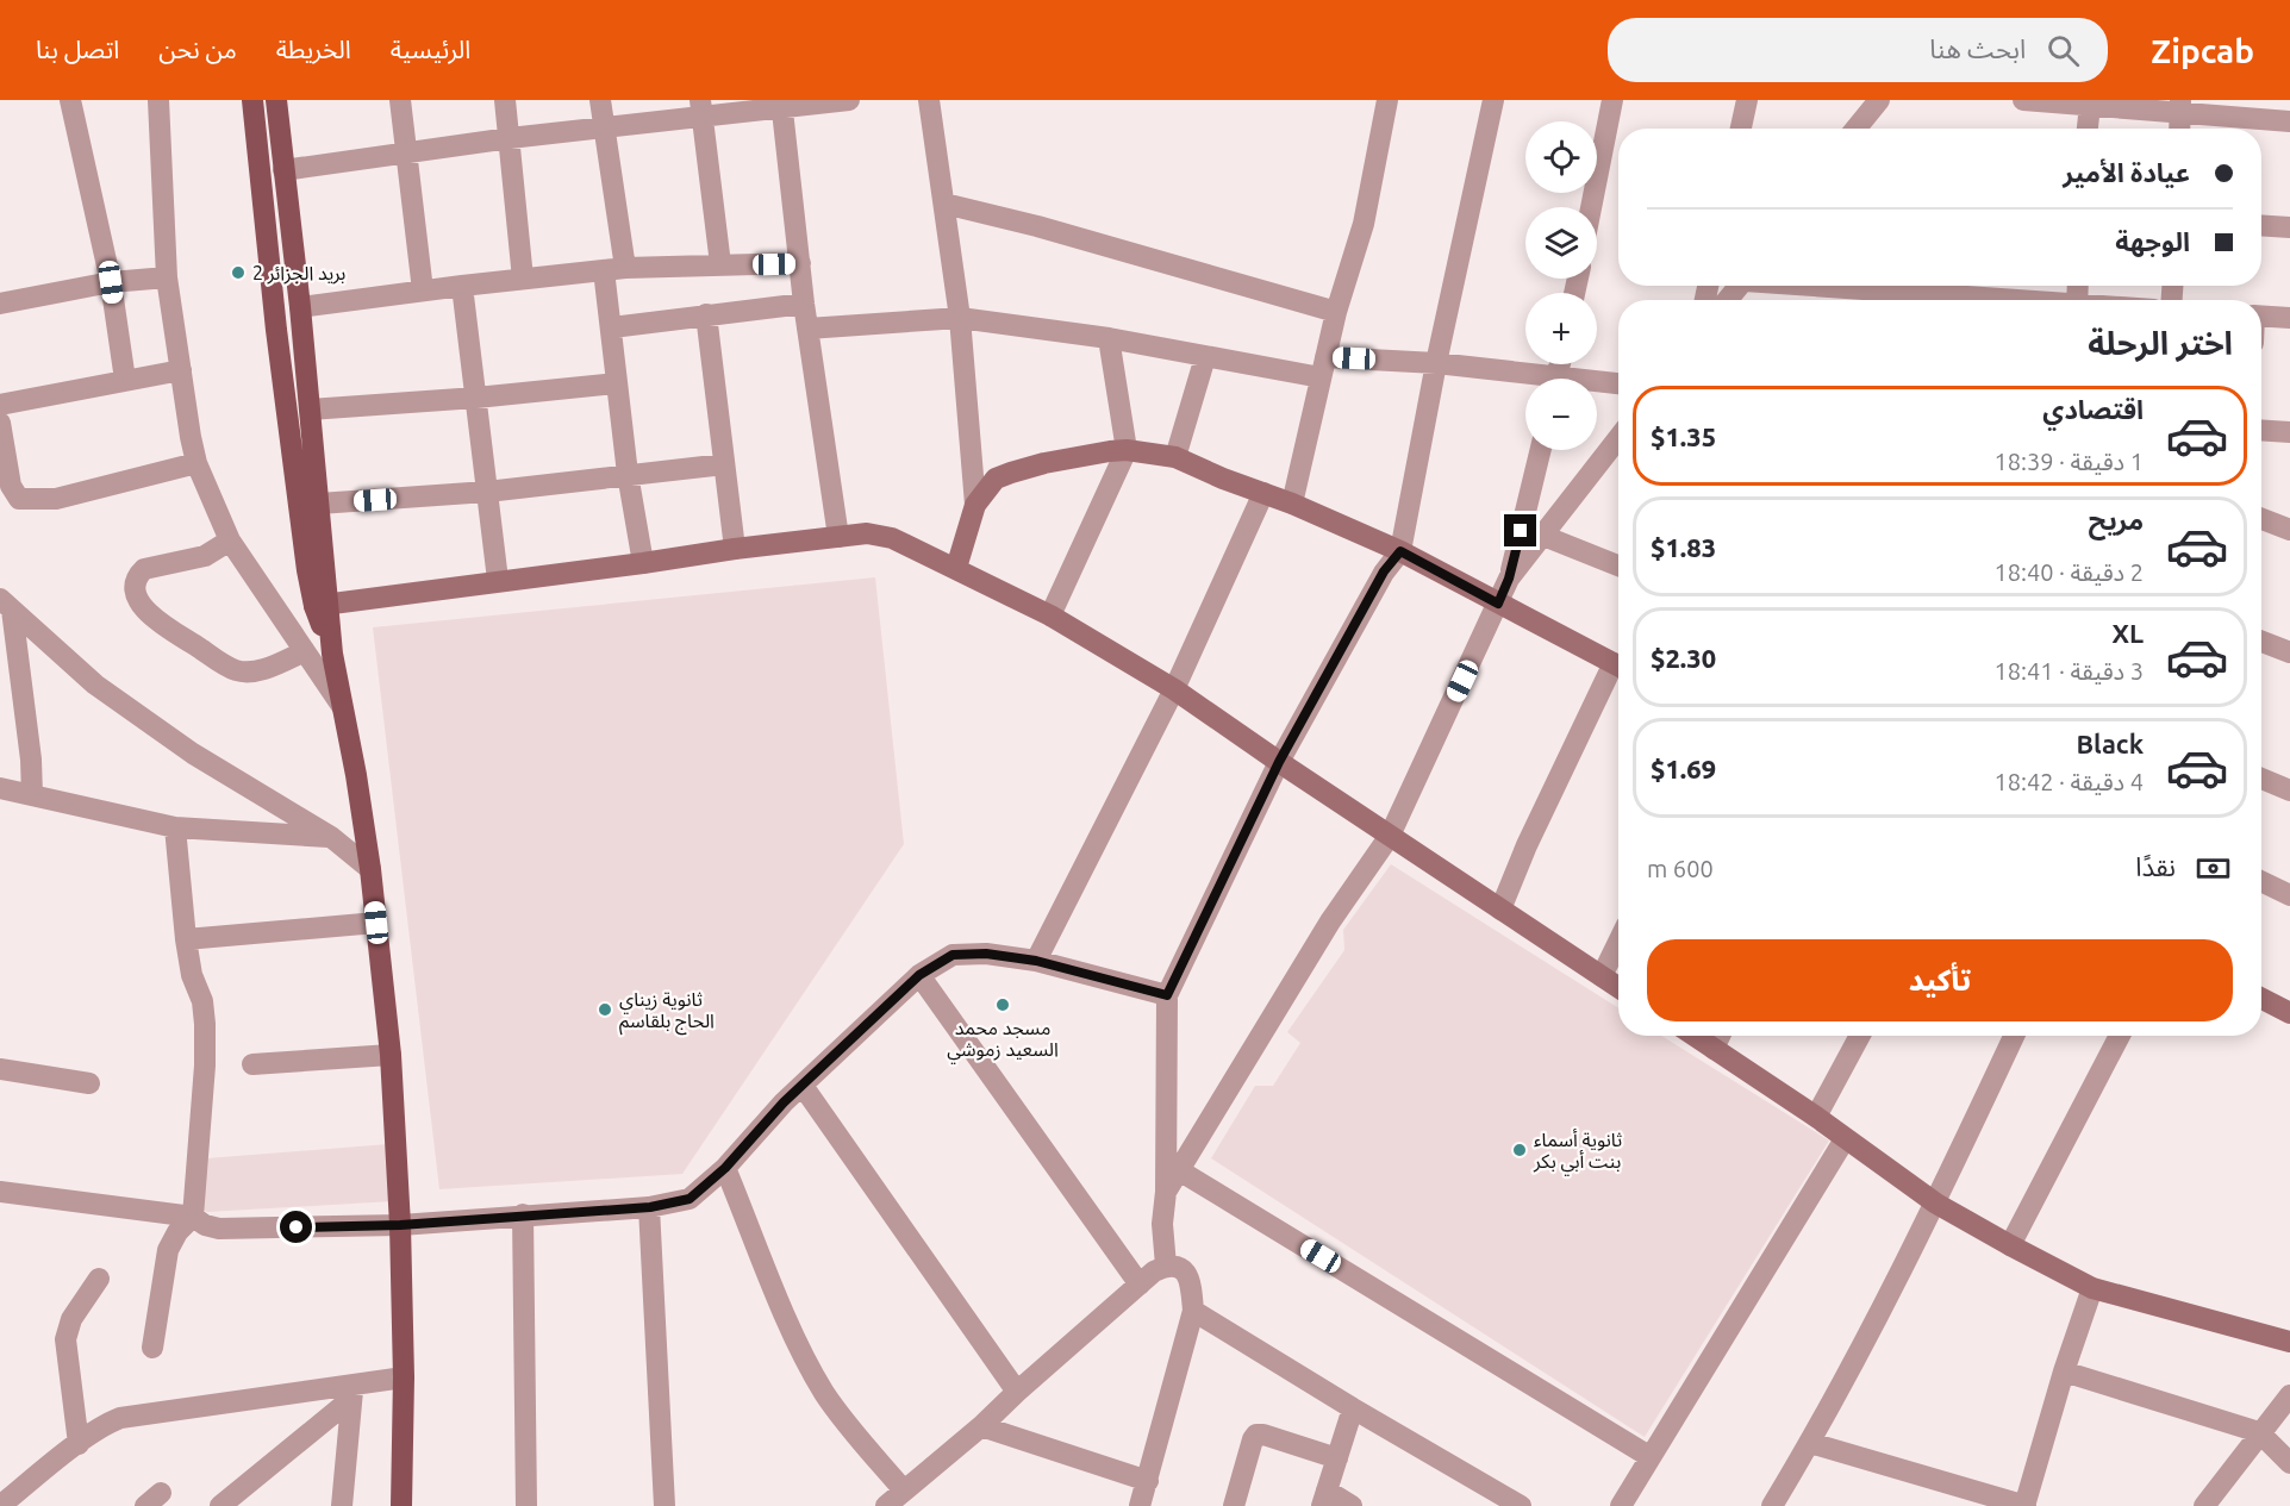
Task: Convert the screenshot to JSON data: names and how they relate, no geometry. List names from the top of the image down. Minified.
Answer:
{"places":["بريد الجزائر 2","مسجد محمد السعيد زموشي","ثانوية زيناي الحاج بلقاسم","ثانوية أسماء بنت أبي بكر"],"page":{"header":"Zipcab","search":"ابحث هنا","nav":["الرئيسية","الخريطة","من نحن","اتصل بنا"],"map_buttons":["+","−"],"banner":["عيادة الأمير","الوجهة"],"heading":"اختر الرحلة","list":[{"name":"اقتصادي","note":"1 دقيقة · 18:39","value":"$1.35"},{"name":"مريح","note":"2 دقيقة · 18:40","value":"$1.83"},{"name":"XL","note":"3 دقيقة · 18:41","value":"$2.30"},{"name":"Black","note":"4 دقيقة · 18:42","value":"$1.69"}],"pay":["نقدًا","600 m"],"buttons":"تأكيد"}}
